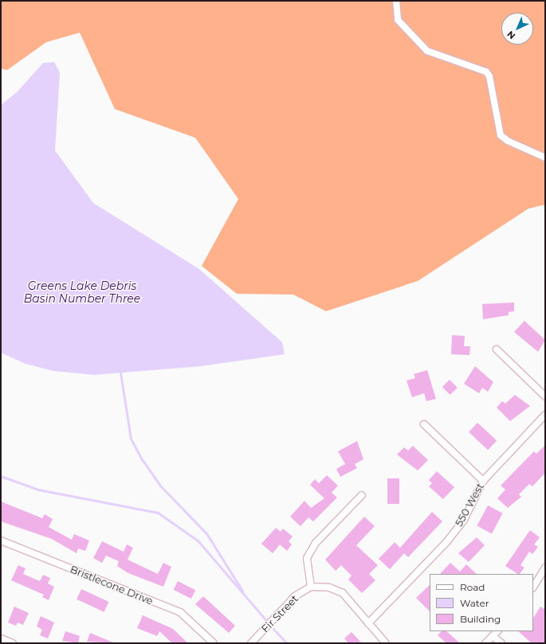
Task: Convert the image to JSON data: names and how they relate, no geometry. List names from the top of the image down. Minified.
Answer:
{"streets":{"street":["550 West","Bristlecone Drive","Fir Street"]},"water":["Greens Lake Debris Basin Number Three"],"legend":["Road","Water","Building"],"north":"bottom left"}
